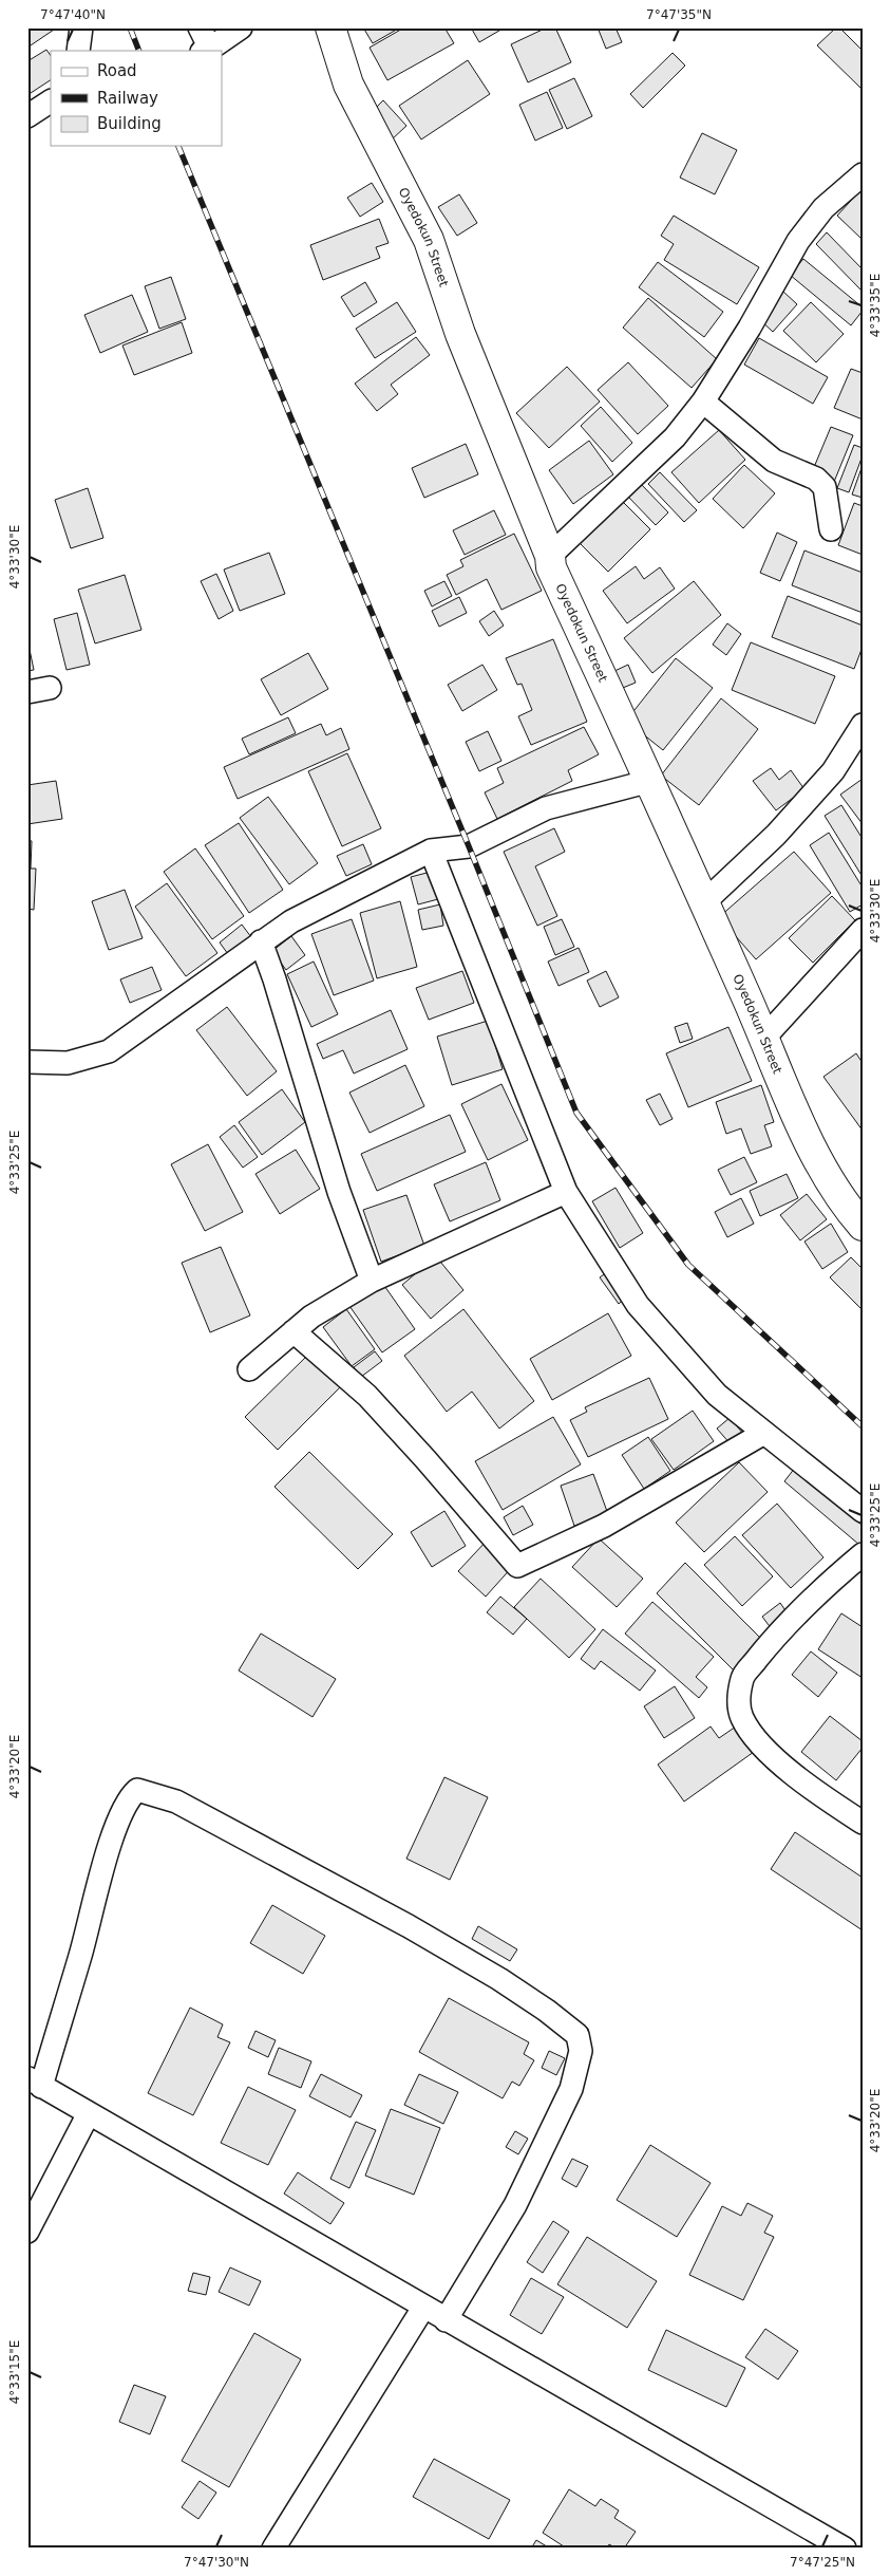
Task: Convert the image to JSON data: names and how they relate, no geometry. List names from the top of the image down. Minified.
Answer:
{"streets":{"street":["Oyedokun Street"]},"legend":["Road","Railway","Building"],"coordinates":["7°47'40\"N","7°47'35\"N","4°33'35\"E","4°33'30\"E","4°33'25\"E","4°33'20\"E","4°33'15\"E","7°47'30\"N","7°47'25\"N"]}
